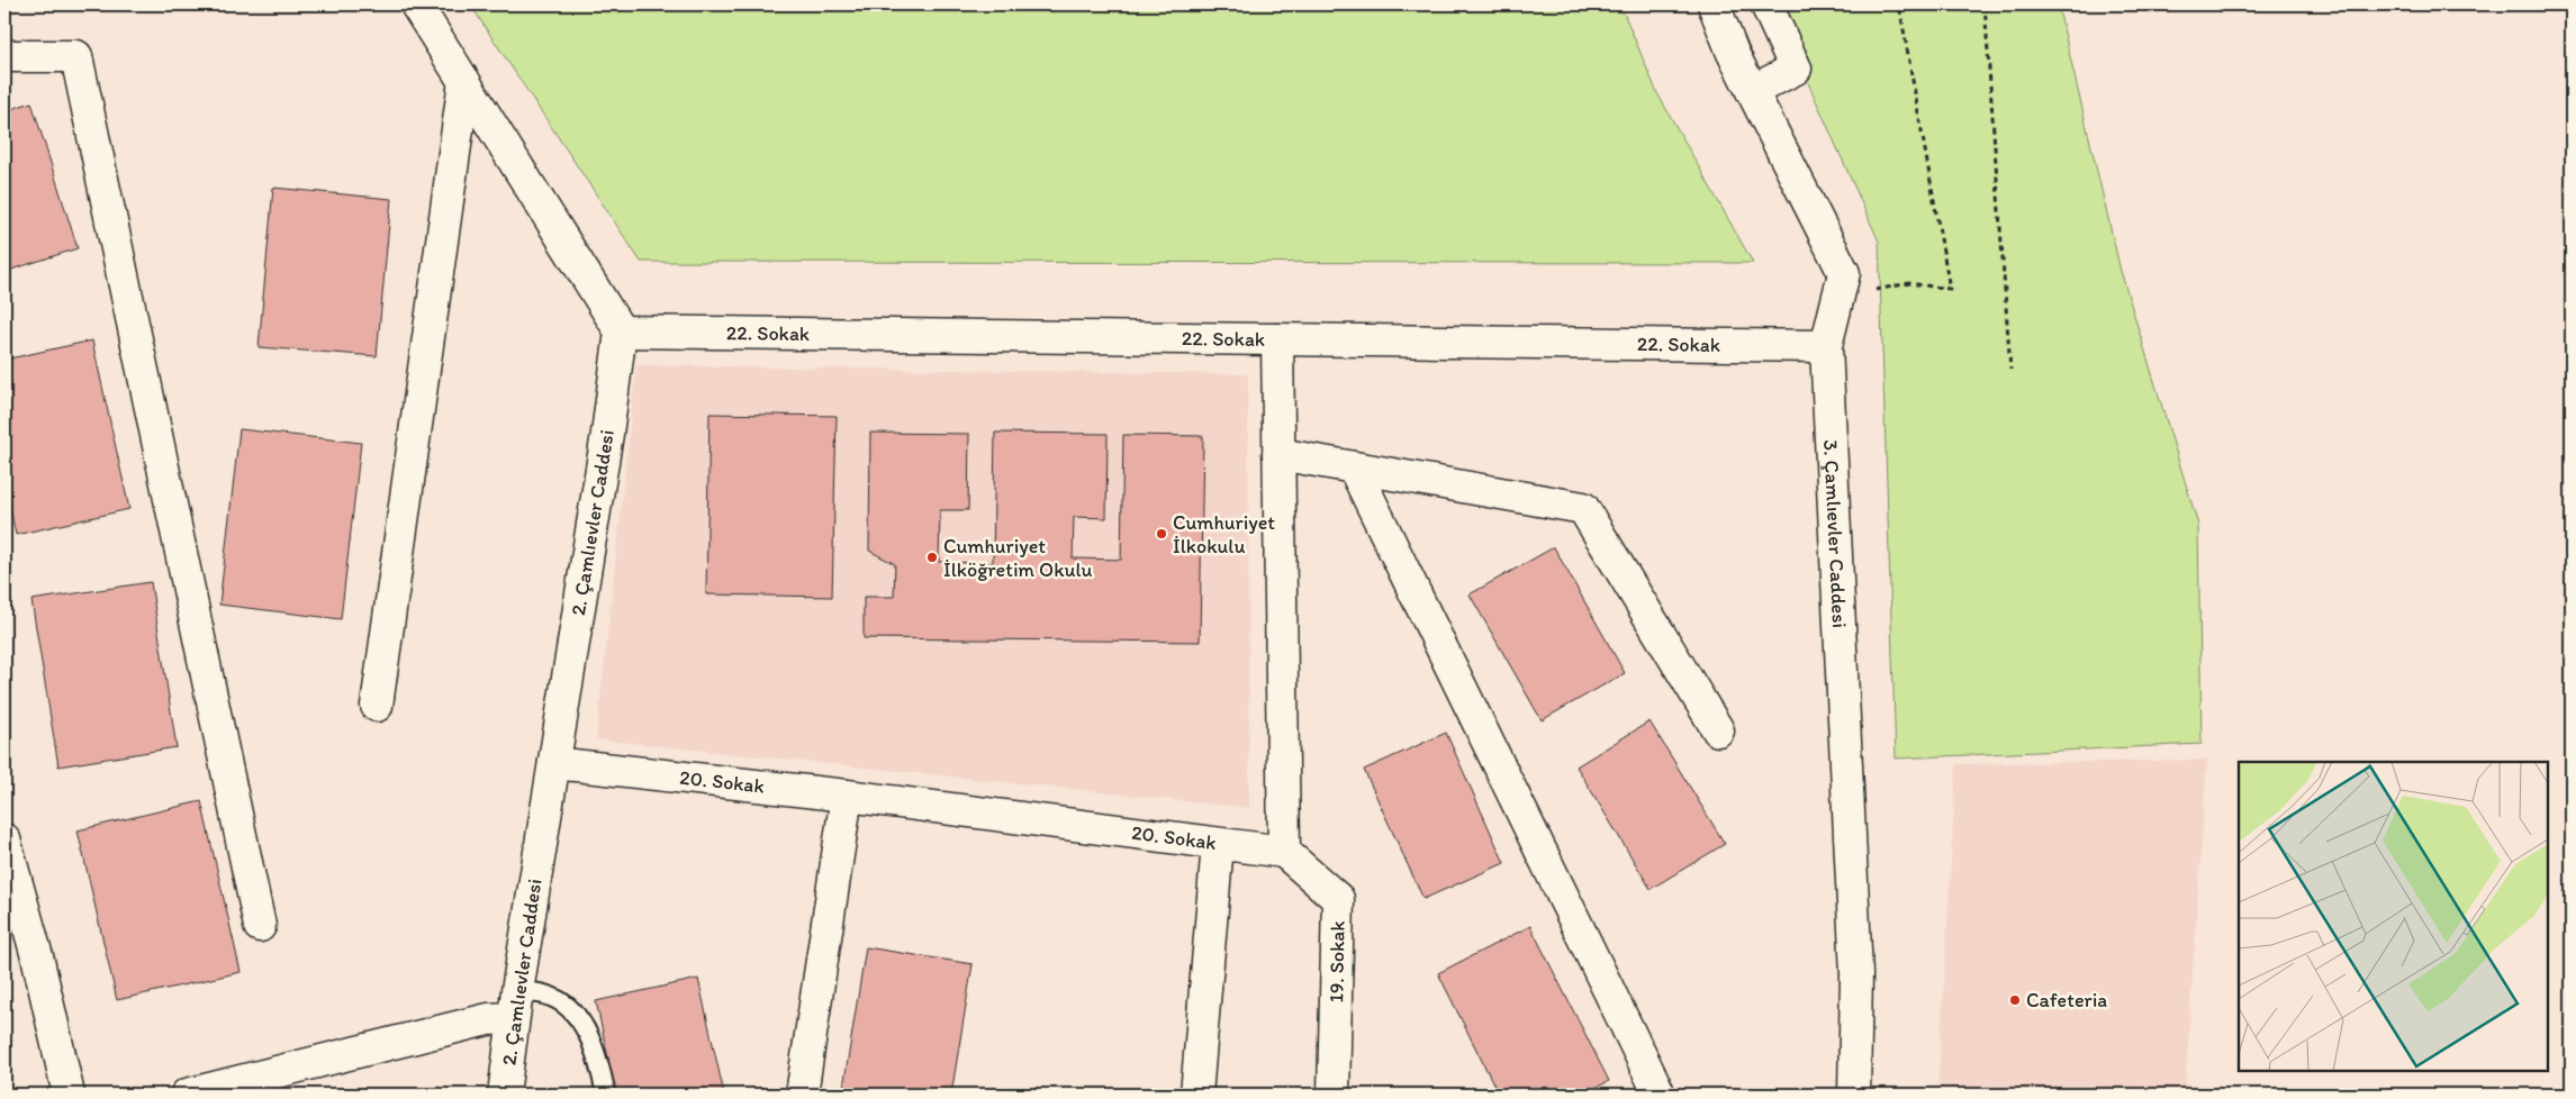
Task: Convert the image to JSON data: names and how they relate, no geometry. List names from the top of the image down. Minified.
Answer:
{"streets":{"street":["22. Sokak","2. Çamlıevler Caddesi","3. Çamlıevler Caddesi","20. Sokak","19. Sokak"]},"crossings":[["22. Sokak","2. Çamlıevler Caddesi"],["22. Sokak","3. Çamlıevler Caddesi"],["2. Çamlıevler Caddesi","20. Sokak"],["20. Sokak","19. Sokak"]],"places":["Cumhuriyet İlkokulu","Cumhuriyet İlköğretim Okulu","Cafeteria"]}
